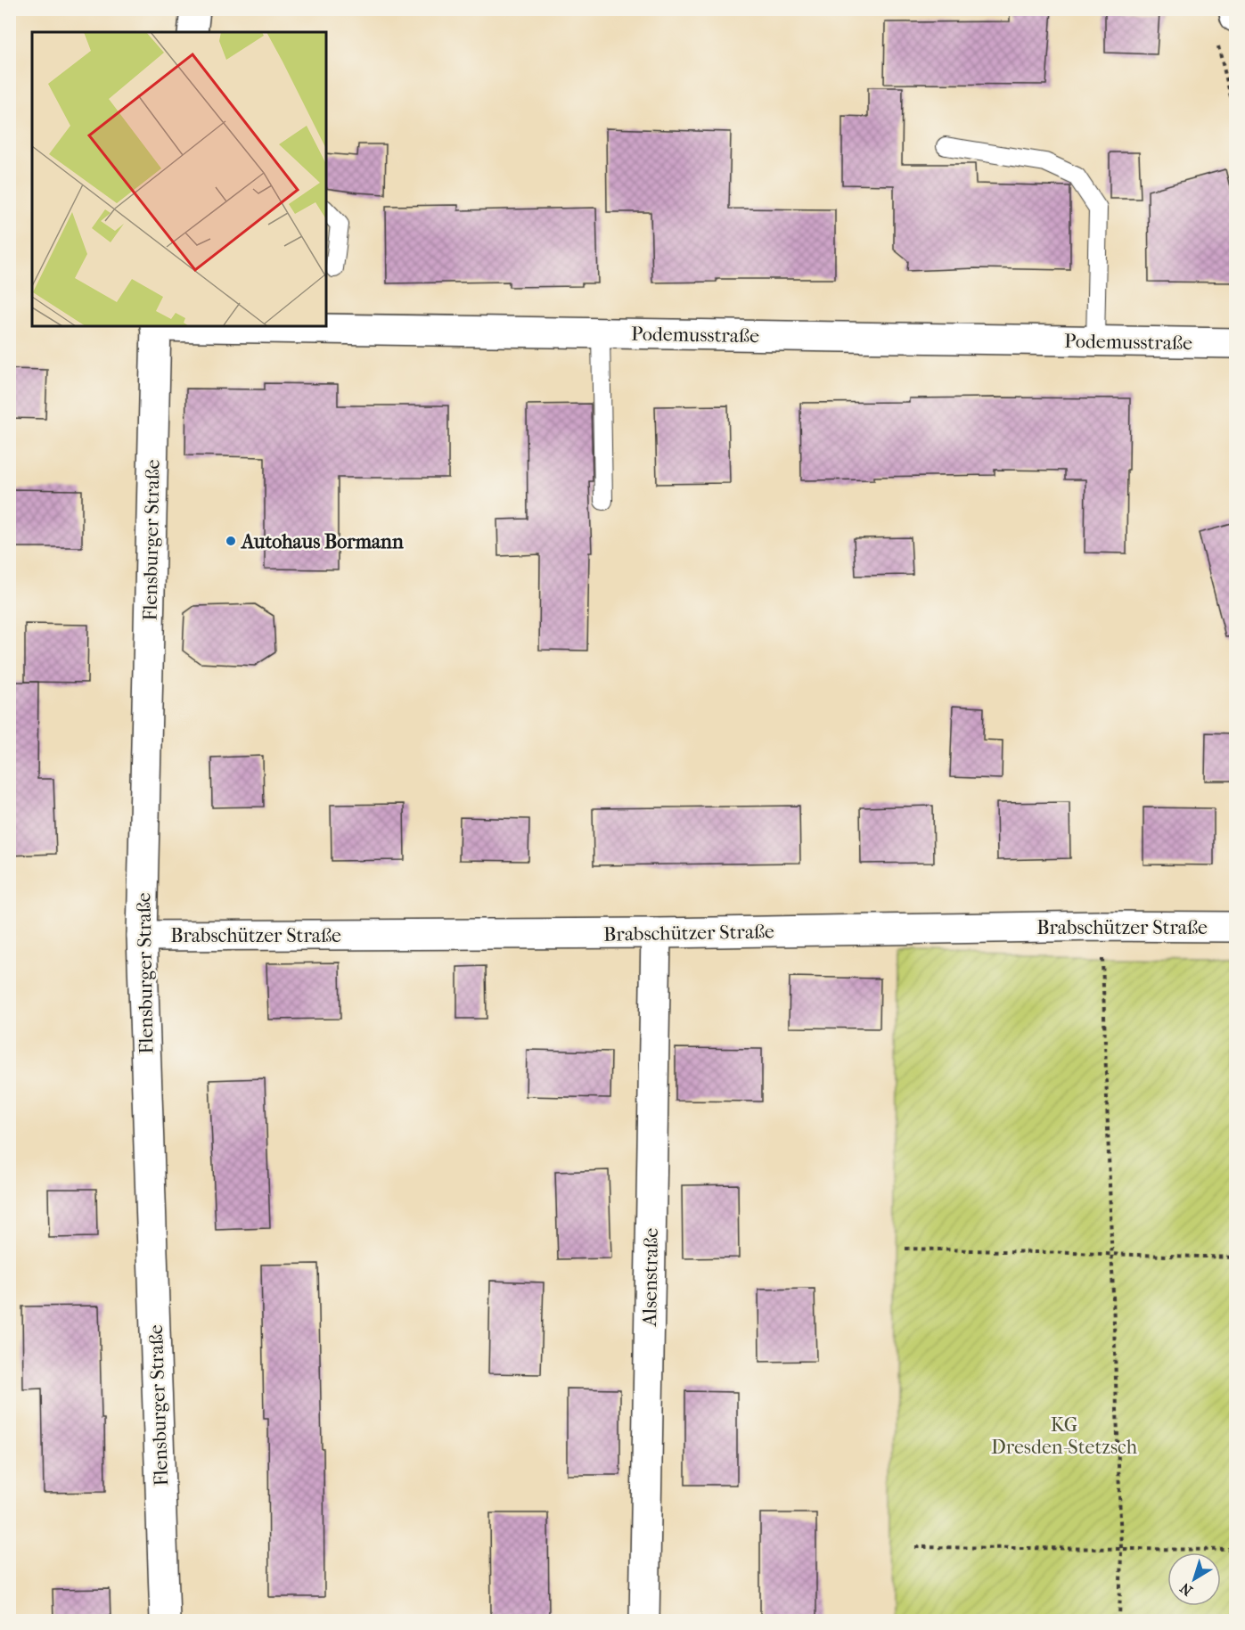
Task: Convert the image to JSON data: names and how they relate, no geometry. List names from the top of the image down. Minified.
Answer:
{"streets":{"street":["Podemusstraße","Flensburger Straße","Brabschützer Straße","Alsenstraße"]},"crossings":[["Flensburger Straße","Brabschützer Straße"],["Brabschützer Straße","Alsenstraße"]],"parks":["KG Dresden-Stetzsch"],"places":["Autohaus Bormann"],"north":"bottom left"}
